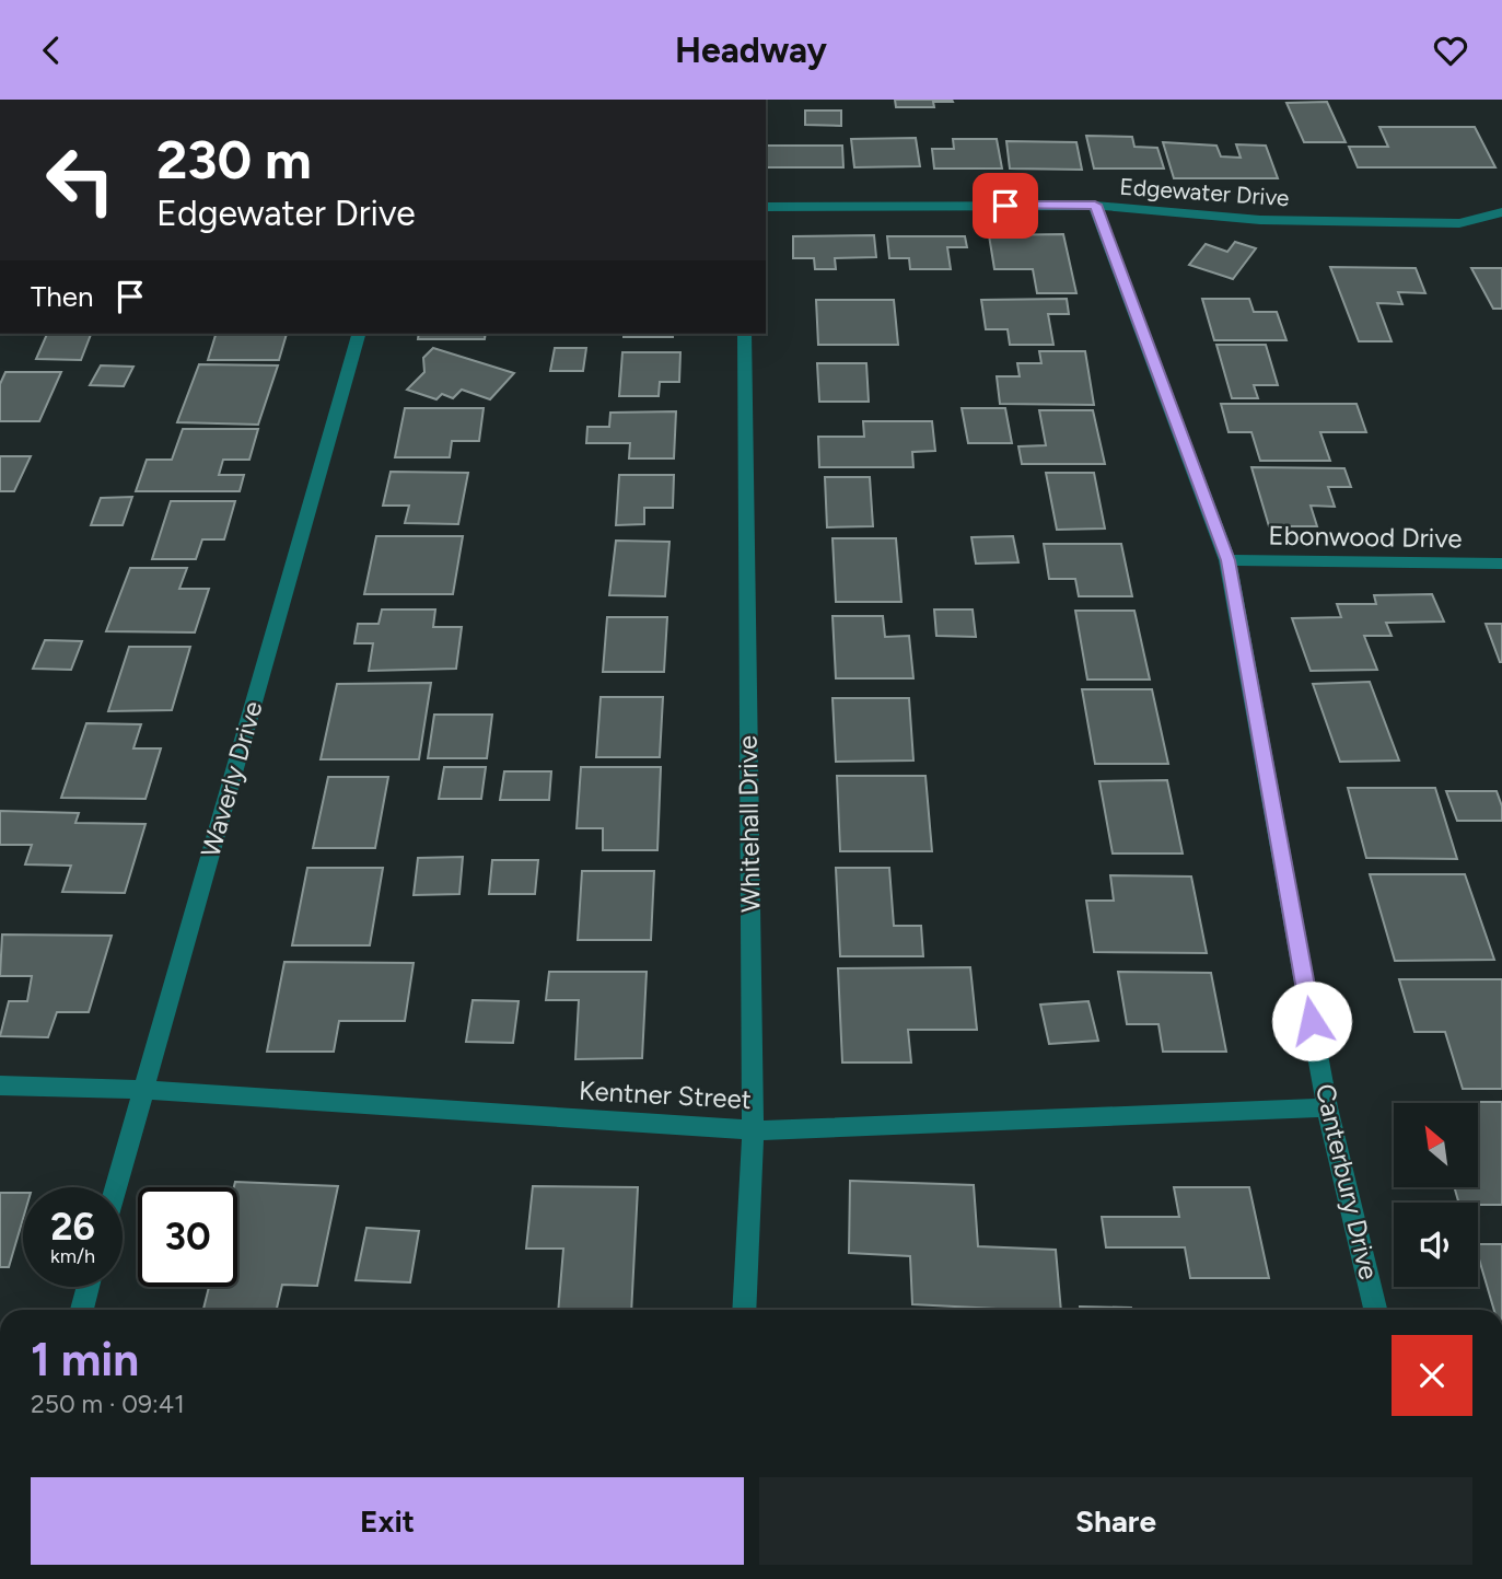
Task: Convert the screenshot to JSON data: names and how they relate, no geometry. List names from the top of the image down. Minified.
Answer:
{"streets":{"street":["Edgewater Drive","Ebonwood Drive","Waverly Drive","Whitehall Drive","Kentner Street","Canterbury Drive"]},"crossings":[["Edgewater Drive","Canterbury Drive"],["Ebonwood Drive","Canterbury Drive"],["Waverly Drive","Kentner Street"],["Whitehall Drive","Kentner Street"],["Kentner Street","Canterbury Drive"]],"north":"top left","page":{"header":"Headway","turn":["230 m","Edgewater Drive"],"then":"Then","speed":"26 km/h","limit":"30","heading":["1 min","250 m · 09:41"],"buttons":["Exit","Share"]}}
